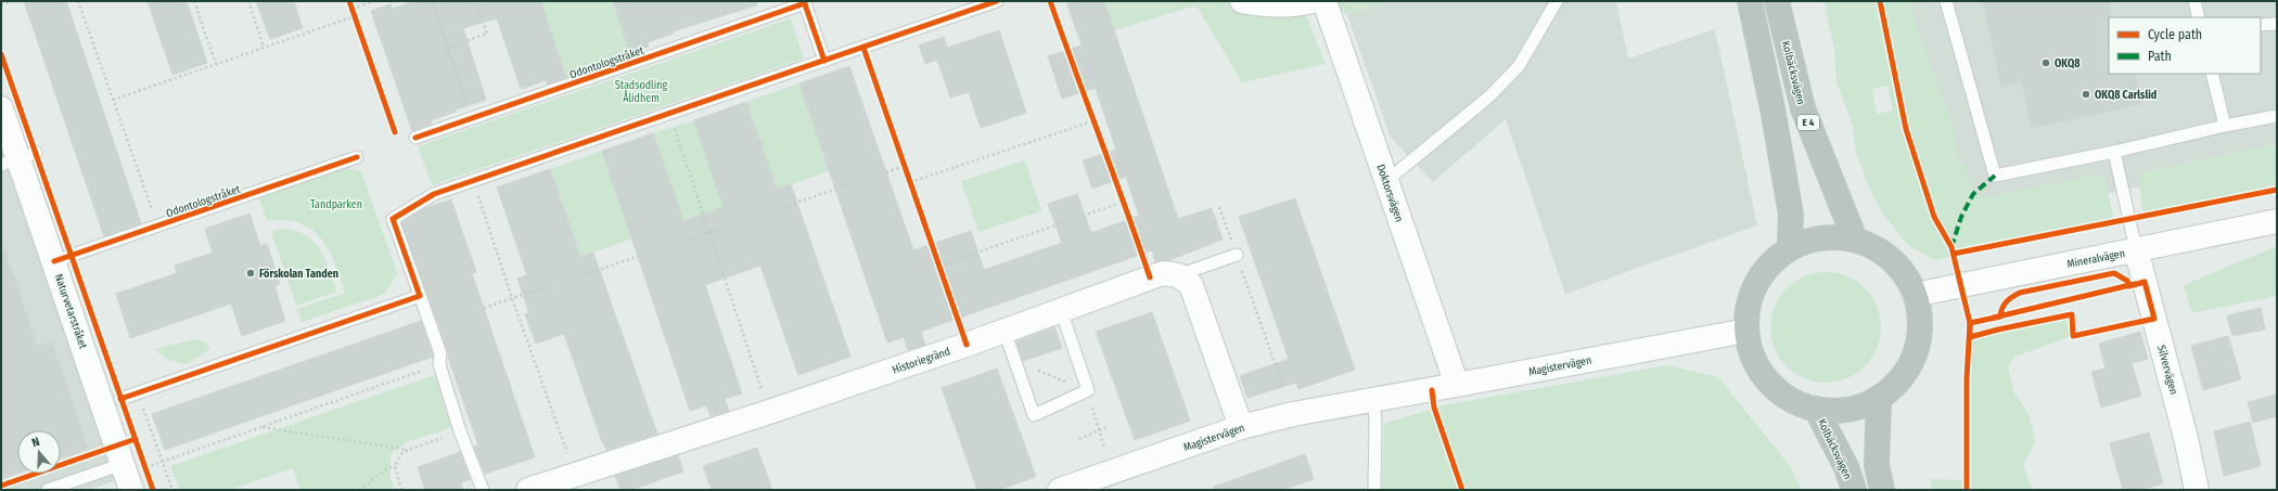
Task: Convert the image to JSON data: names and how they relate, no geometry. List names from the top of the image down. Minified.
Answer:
{"streets":{"highway":["Kolbäcksvägen","E 4"],"street":["Doktorsvägen","Mineralvägen","Naturvetarstråket","Historiegränd","Magistervägen","Silvervägen"],"lane":["Odontologstråket"]},"crossings":[["Odontologstråket","Naturvetarstråket"],["Doktorsvägen","Magistervägen"],["Mineralvägen","Silvervägen"]],"parks":["Stadsodling Ålidhem","Tandparken"],"places":["OKQ8","OKQ8 Carlslid","Förskolan Tanden"],"legend":["Cycle path","Path"],"north":"top"}
